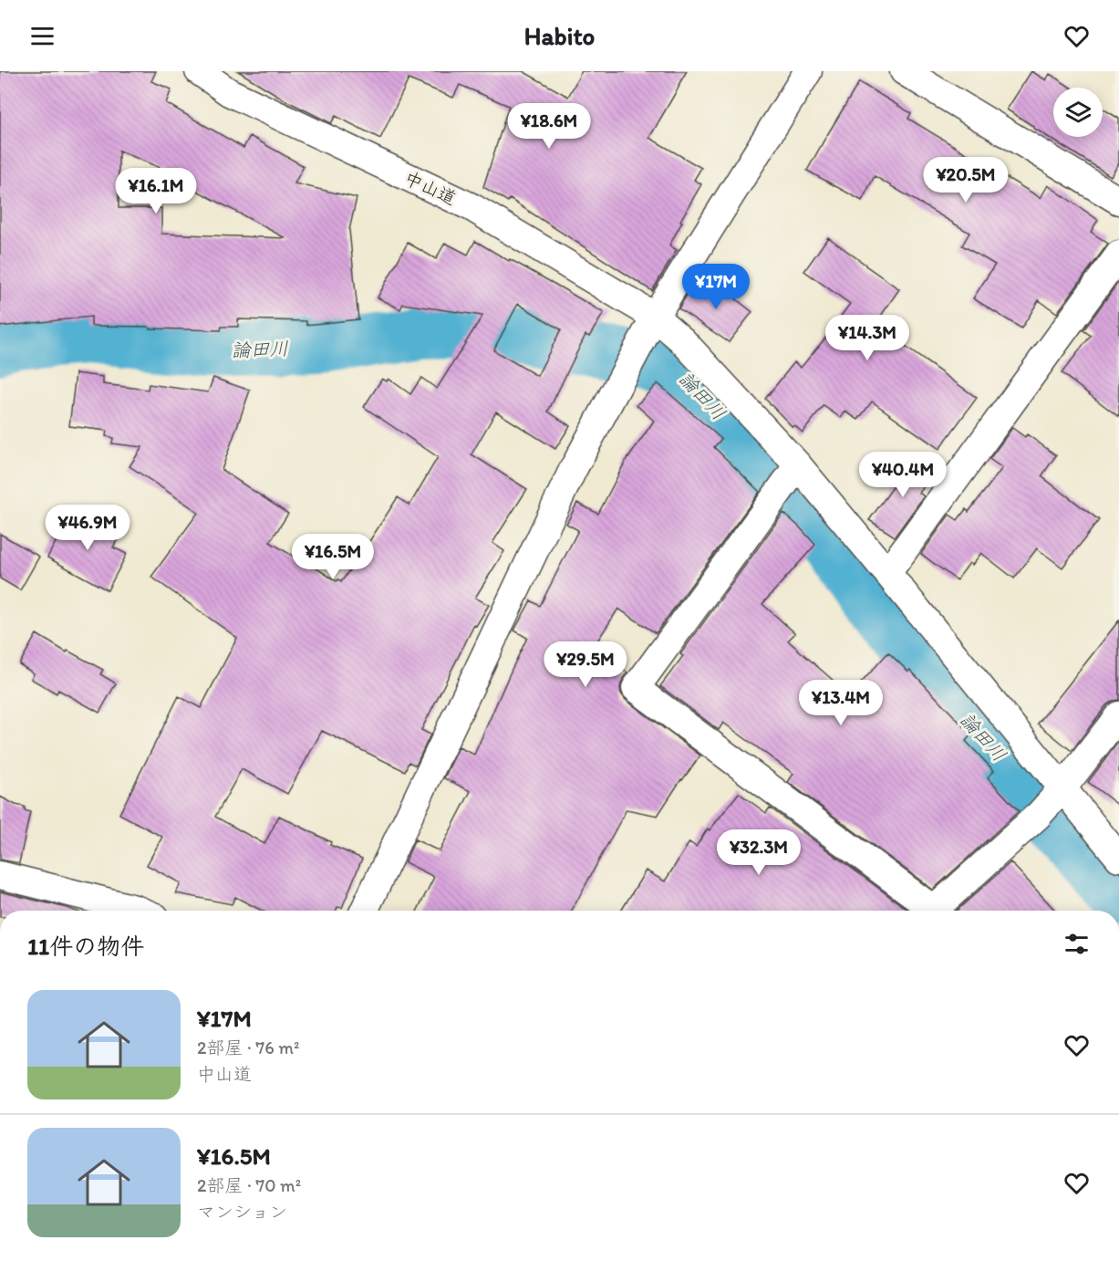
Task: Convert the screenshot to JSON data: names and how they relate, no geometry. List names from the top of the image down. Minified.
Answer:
{"streets":{"street":["中山道"]},"water":["論田川"],"page":{"header":"Habito","price":["¥18.6M","¥20.5M","¥16.1M","¥17M","¥14.3M","¥40.4M","¥46.9M","¥16.5M","¥29.5M","¥13.4M","¥32.3M"],"heading":"11件の物件","list":[{"name":"¥17M","note":"2部屋 · 76 m² · 中山道"},{"name":"¥16.5M","note":"2部屋 · 70 m² · マンション"}]}}
